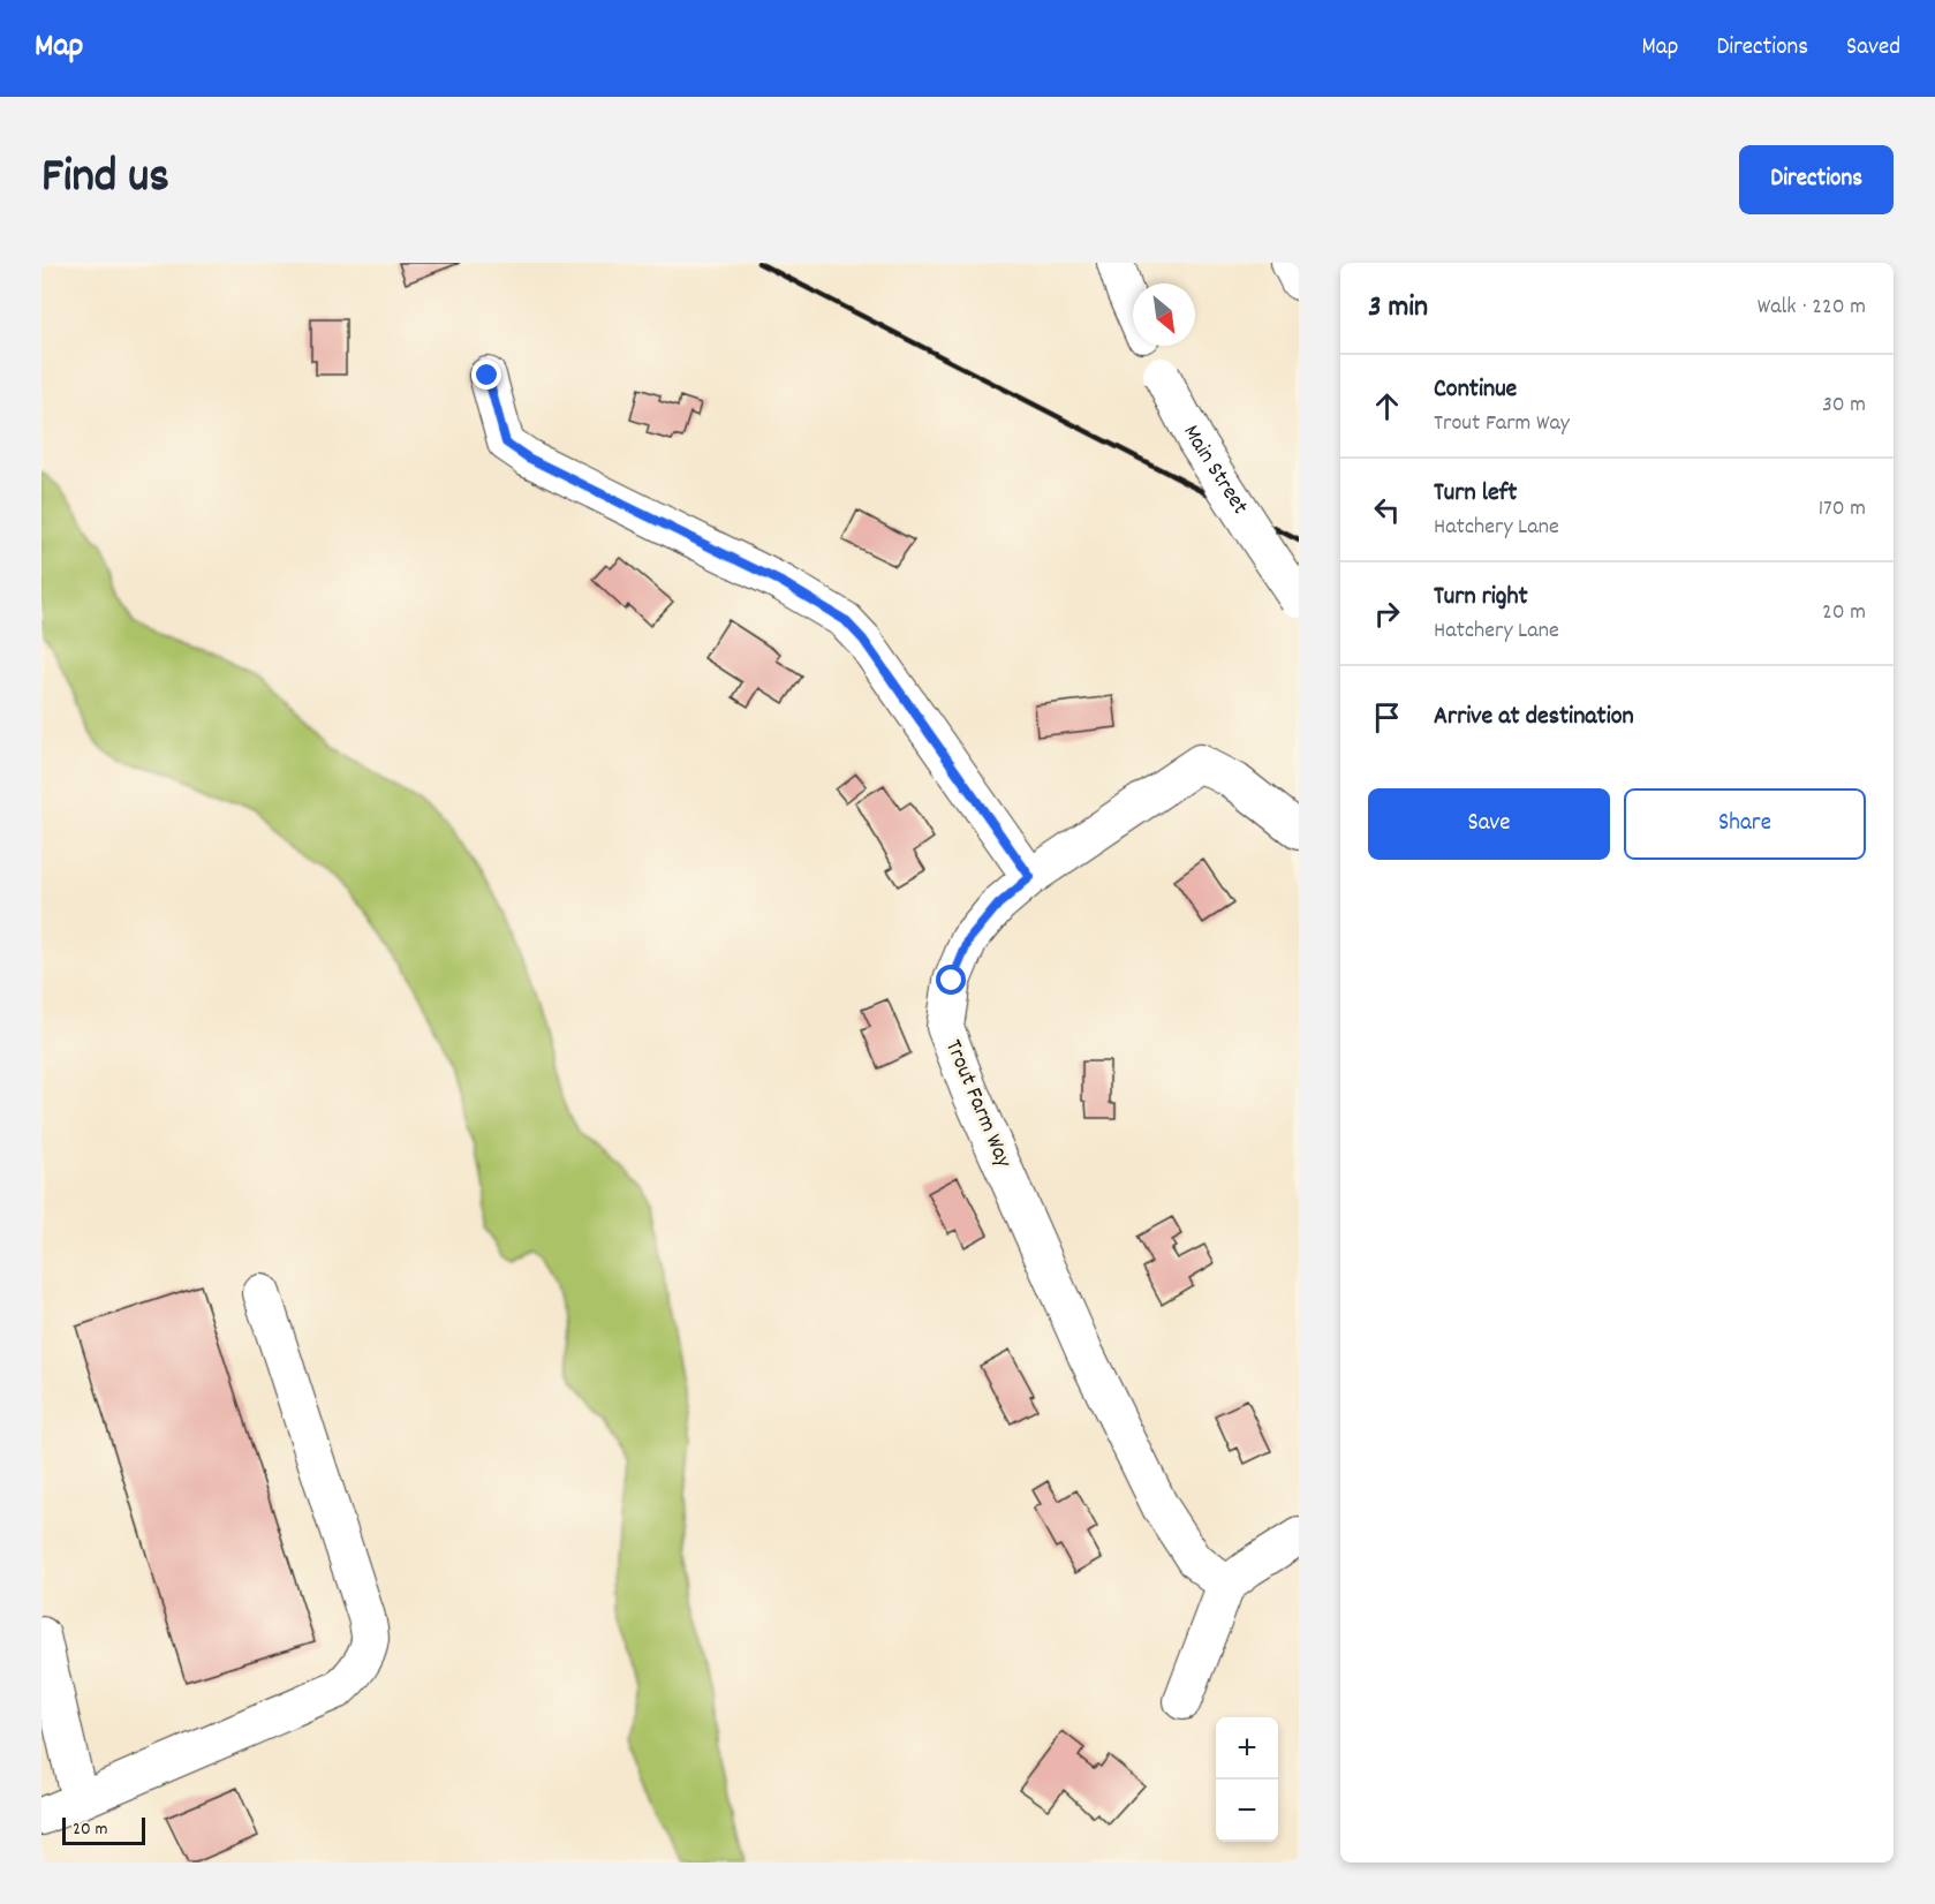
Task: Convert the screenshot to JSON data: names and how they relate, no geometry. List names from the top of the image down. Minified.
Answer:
{"streets":{"street":["Main Street","Trout Farm Way"]},"scale_bar":"20 m","north":"bottom right","page":{"header":"Map","nav":["Map","Directions","Saved"],"title":"Find us","buttons":["Directions",["Save","Share"]],"heading":["3 min","Walk · 220 m"],"list":[["Continue","Trout Farm Way","30 m"],["Turn left","Hatchery Lane","170 m"],["Turn right","Hatchery Lane","20 m"],"Arrive at destination"],"map_buttons":["+","−"],"scale":"20 m"}}
